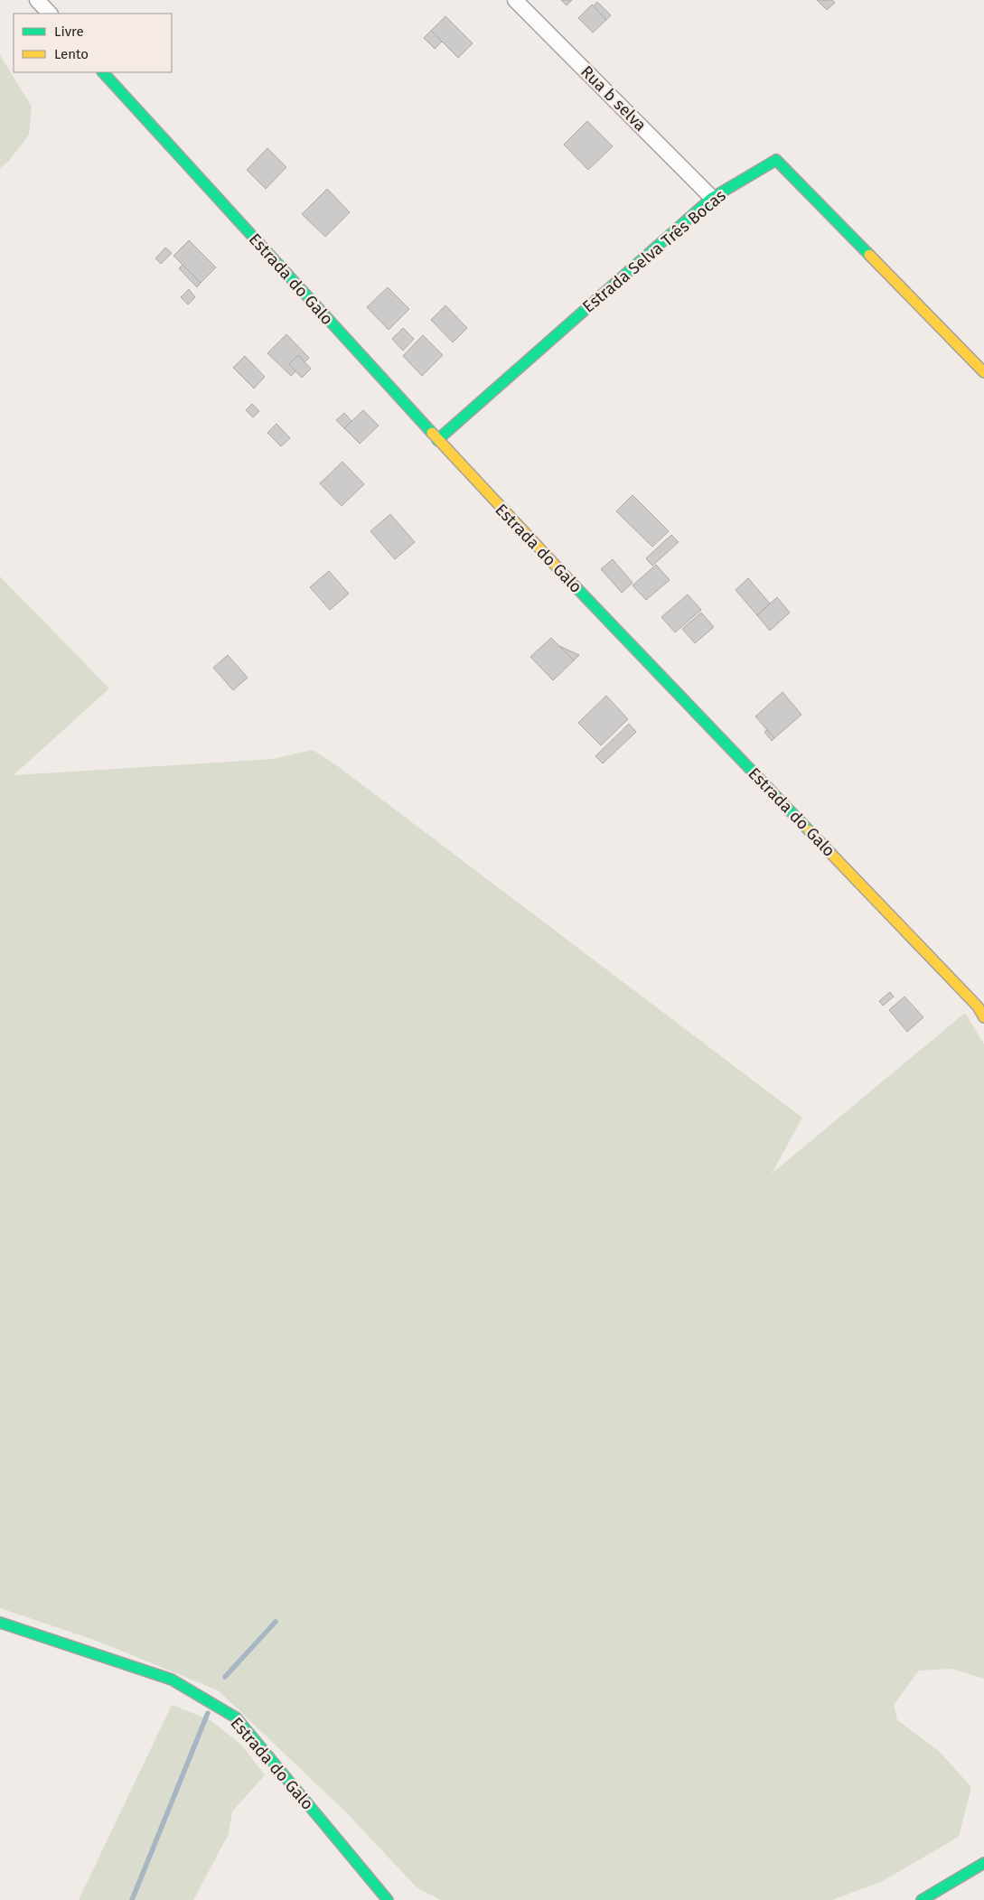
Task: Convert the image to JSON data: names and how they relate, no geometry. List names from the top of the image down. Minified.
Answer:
{"streets":{"street":["Rua b selva","Estrada Selva Três Bocas","Estrada do Galo"]},"crossings":[["Rua b selva","Estrada Selva Três Bocas"],["Estrada Selva Três Bocas","Estrada do Galo"]],"legend":["Livre","Lento"]}
